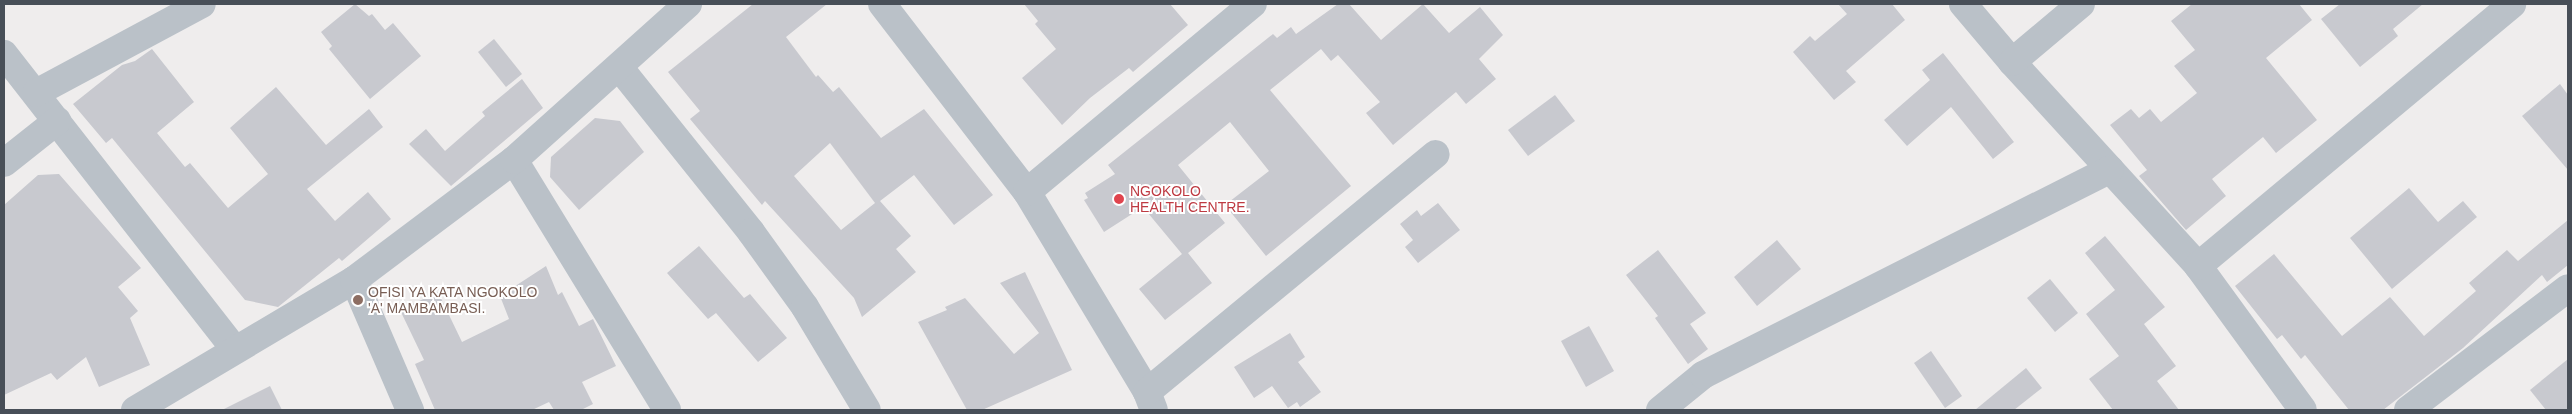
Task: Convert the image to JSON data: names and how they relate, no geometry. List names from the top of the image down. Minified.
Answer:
{"places":["NGOKOLO HEALTH CENTRE.","OFISI YA KATA NGOKOLO 'A' MAMBAMBASI."]}
